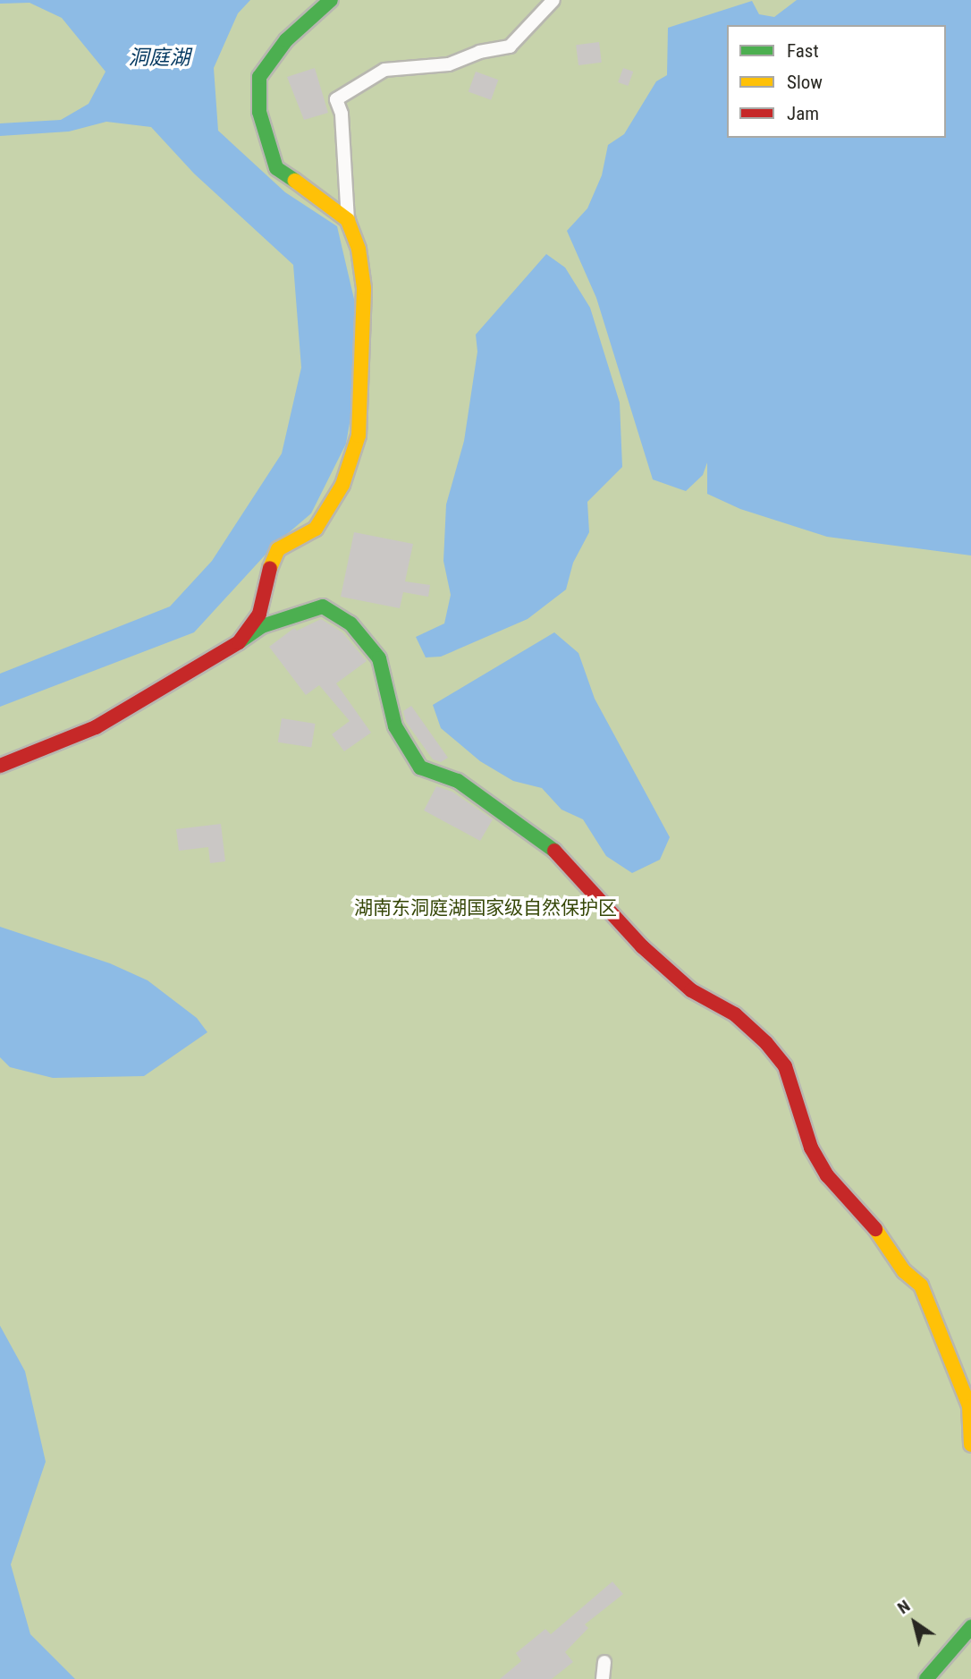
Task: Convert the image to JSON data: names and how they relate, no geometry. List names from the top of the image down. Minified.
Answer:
{"water":["洞庭湖"],"parks":["湖南东洞庭湖国家级自然保护区"],"legend":["Fast","Slow","Jam"],"north":"top left"}
